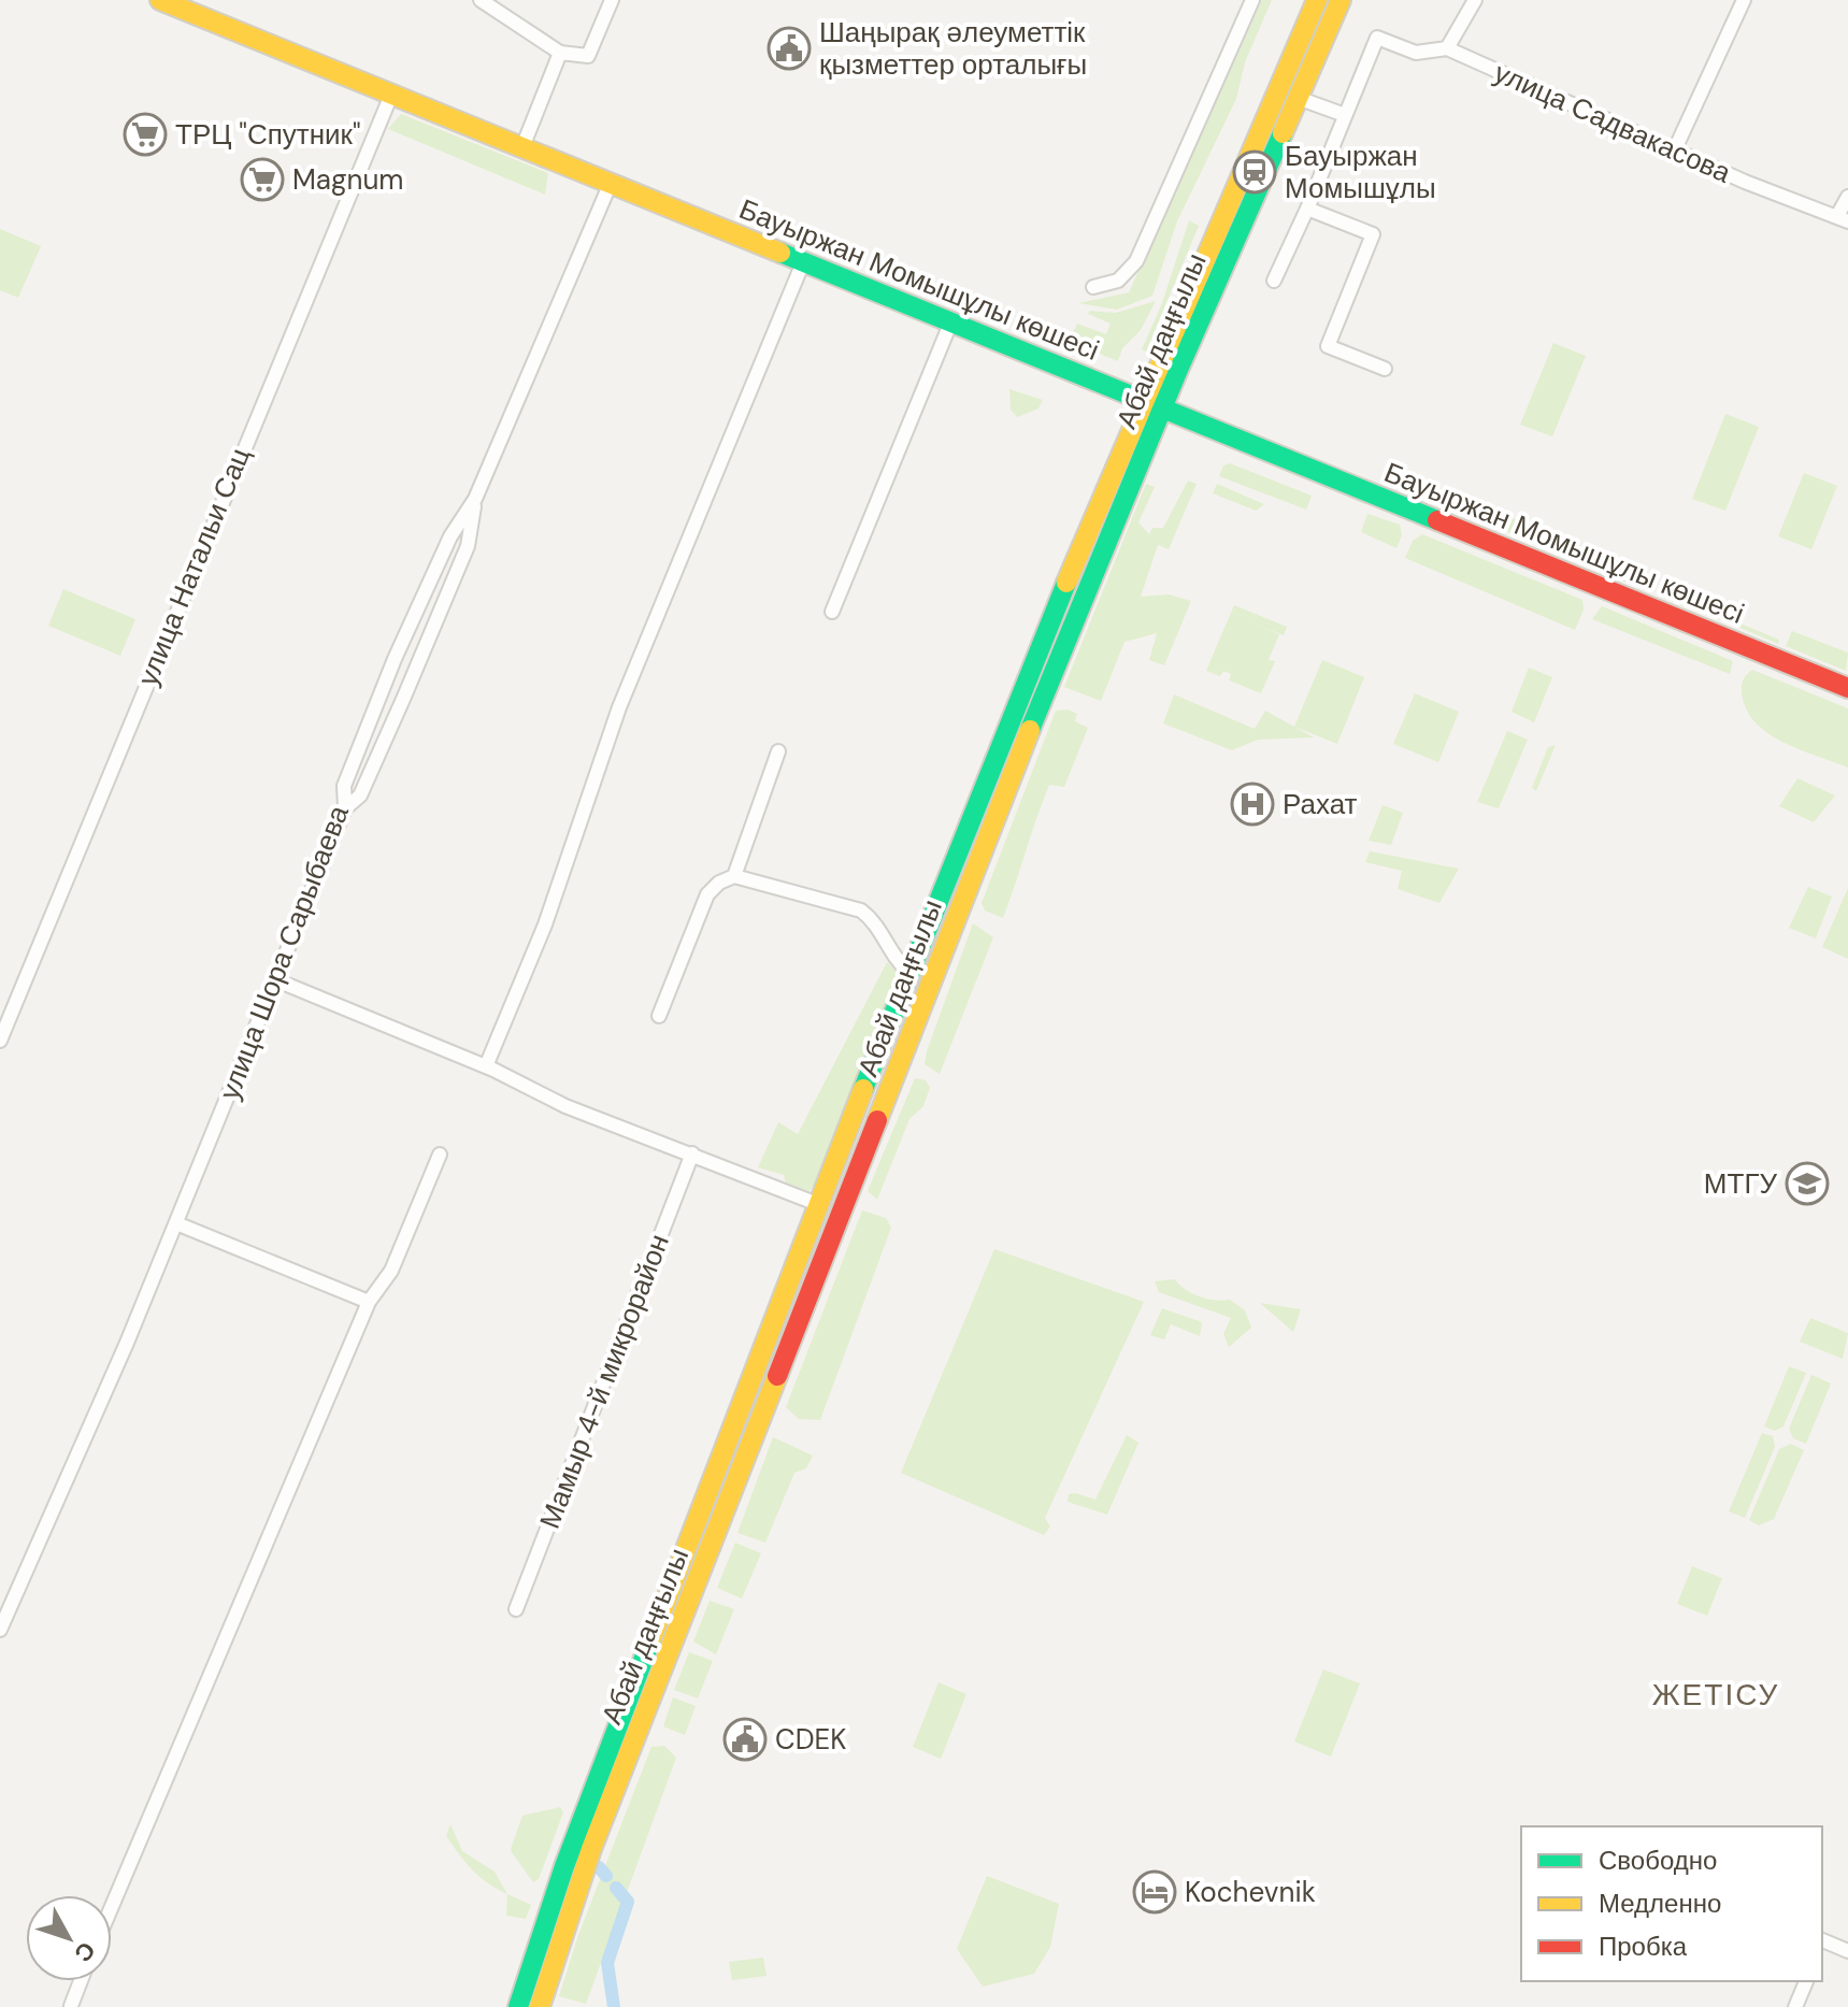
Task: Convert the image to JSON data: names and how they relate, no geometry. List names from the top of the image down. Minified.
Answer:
{"streets":{"main road":["Бауыржан Момышұлы көшесі","Абай даңғылы"],"street":["улица Садвакасова","улица Натальи Сац","улица Шора Сарыбаева","Мамыр 4-й микрорайон"]},"crossings":[["Бауыржан Момышұлы көшесі","Абай даңғылы"],["Бауыржан Момышұлы көшесі","улица Натальи Сац"],["Бауыржан Момышұлы көшесі","улица Шора Сарыбаева"]],"districts":["ЖЕТІСУ"],"places":{"public building":["Шаңырақ әлеуметтік қызметтер орталығы","CDEK"],"supermarket":["ТРЦ \"Спутник\"","Magnum"],"station":["Бауыржан Момышұлы"],"hospital":["Рахат"],"school or university":["МТГУ"],"hotel":["Kochevnik"]},"legend":["Свободно","Медленно","Пробка"],"north":"bottom right"}
